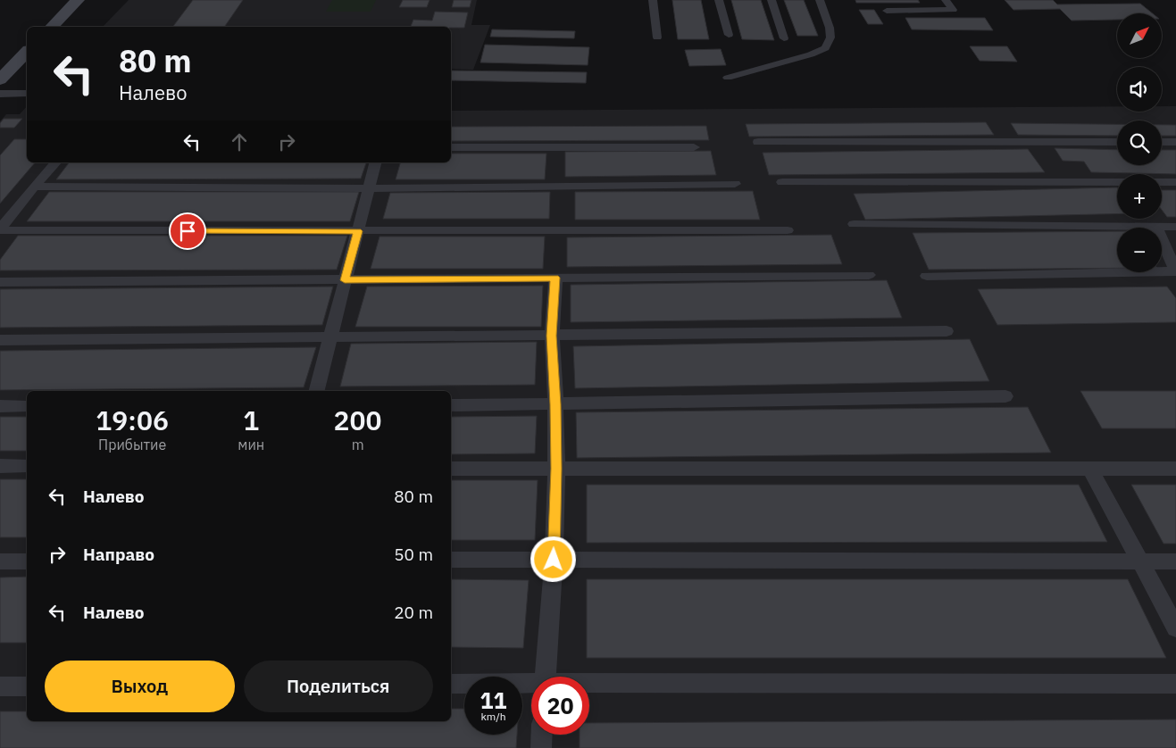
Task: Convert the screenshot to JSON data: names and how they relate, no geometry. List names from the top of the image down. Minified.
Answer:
{"north":"top right","page":{"map_buttons":["+","−"],"turn":["80 m","Налево"],"eta":["19:06","Прибытие","1","мин","200","m"],"list":[{"name":"Налево","value":"80 m"},{"name":"Направо","value":"50 m"},{"name":"Налево","value":"20 m"}],"buttons":["Выход","Поделиться"],"speed":"11 km/h","limit":"20"}}
